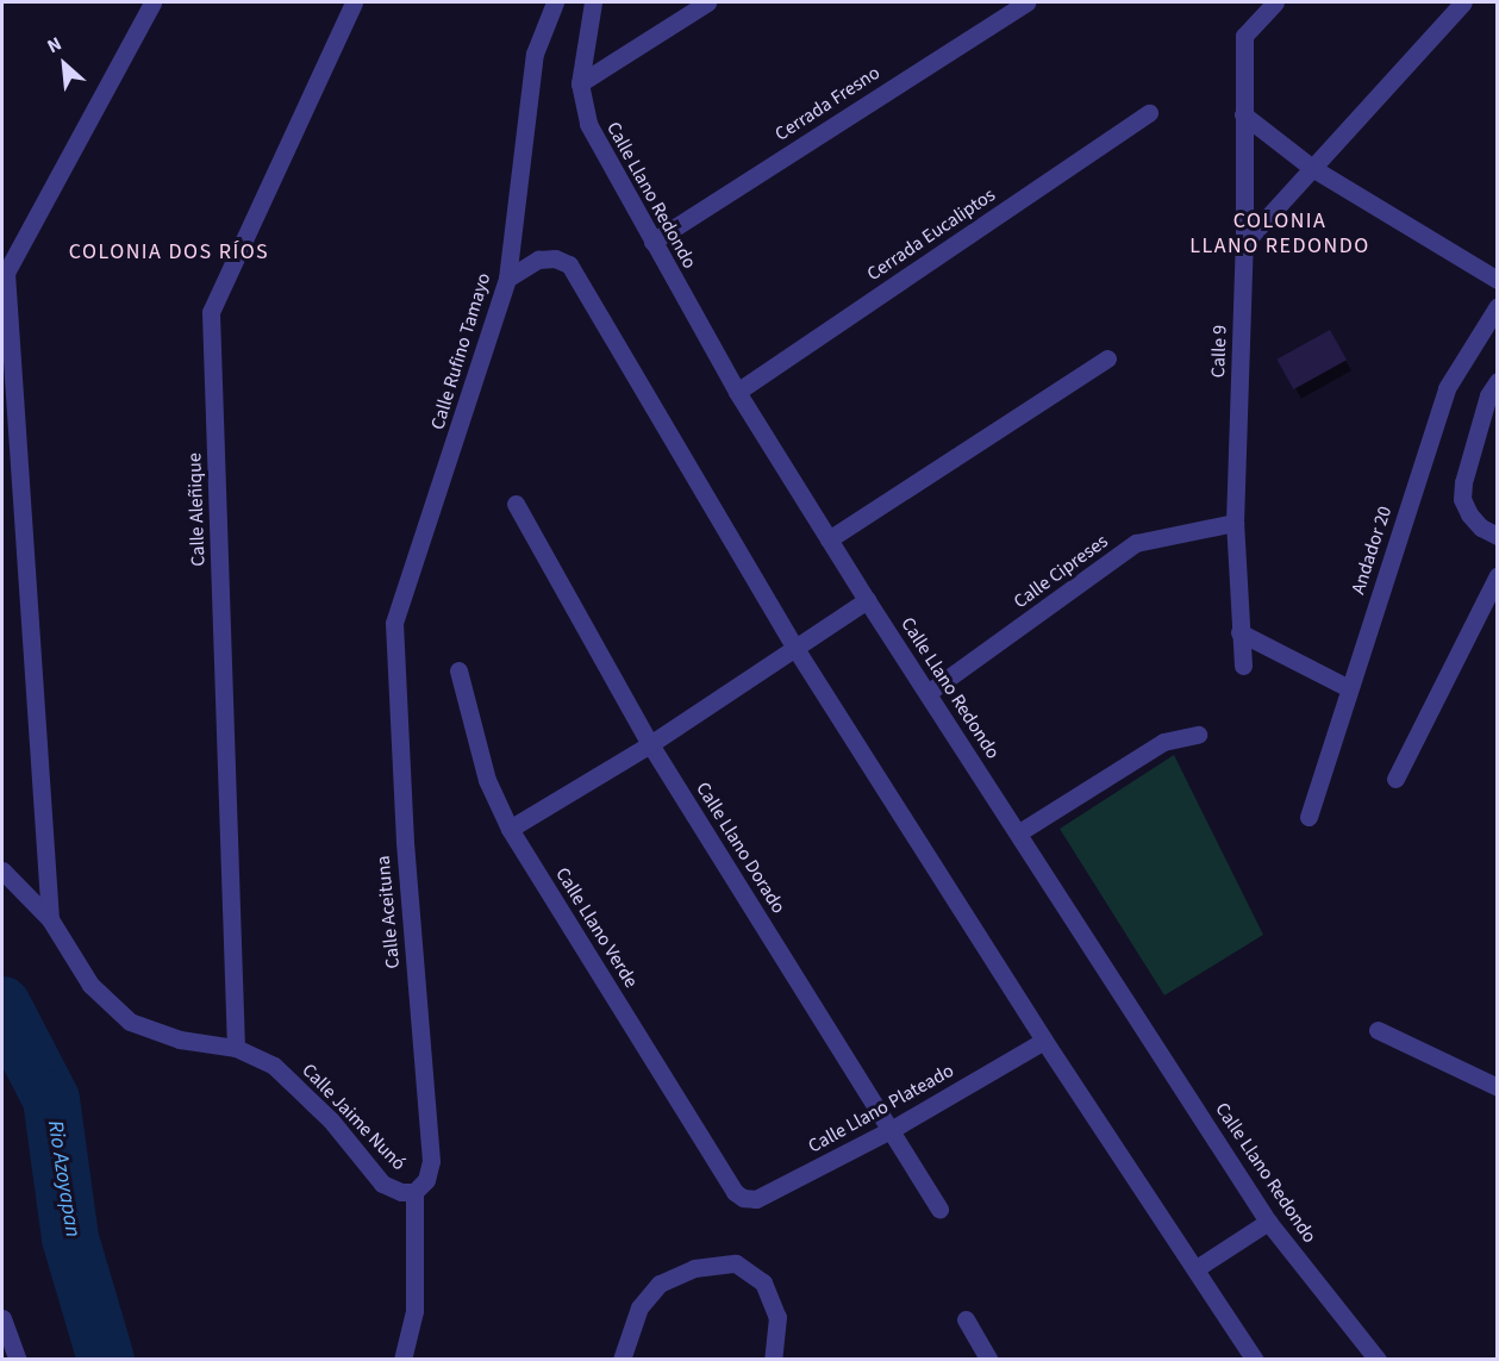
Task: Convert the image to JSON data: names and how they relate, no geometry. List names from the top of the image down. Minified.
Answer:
{"streets":{"street":["Cerrada Fresno","Calle Llano Redondo","Cerrada Eucaliptos","Calle Rufino Tamayo","Calle 9","Calle Aleñique","Andador 20","Calle Cipreses","Calle Llano Dorado","Calle Aceituna","Calle Llano Verde","Calle Llano Plateado","Calle Jaime Nunó"]},"crossings":[["Cerrada Fresno","Calle Llano Redondo"],["Calle Llano Redondo","Cerrada Eucaliptos"],["Calle Llano Redondo","Calle Cipreses"],["Calle Rufino Tamayo","Calle Aceituna"],["Calle 9","Calle Cipreses"],["Calle Aleñique","Calle Jaime Nunó"],["Calle Llano Dorado","Calle Llano Plateado"],["Calle Aceituna","Calle Jaime Nunó"],["Calle Llano Verde","Calle Llano Plateado"]],"districts":["COLONIA LLANO REDONDO","COLONIA DOS RÍOS"],"water":["Rio Azoyapan"],"north":"top left"}
